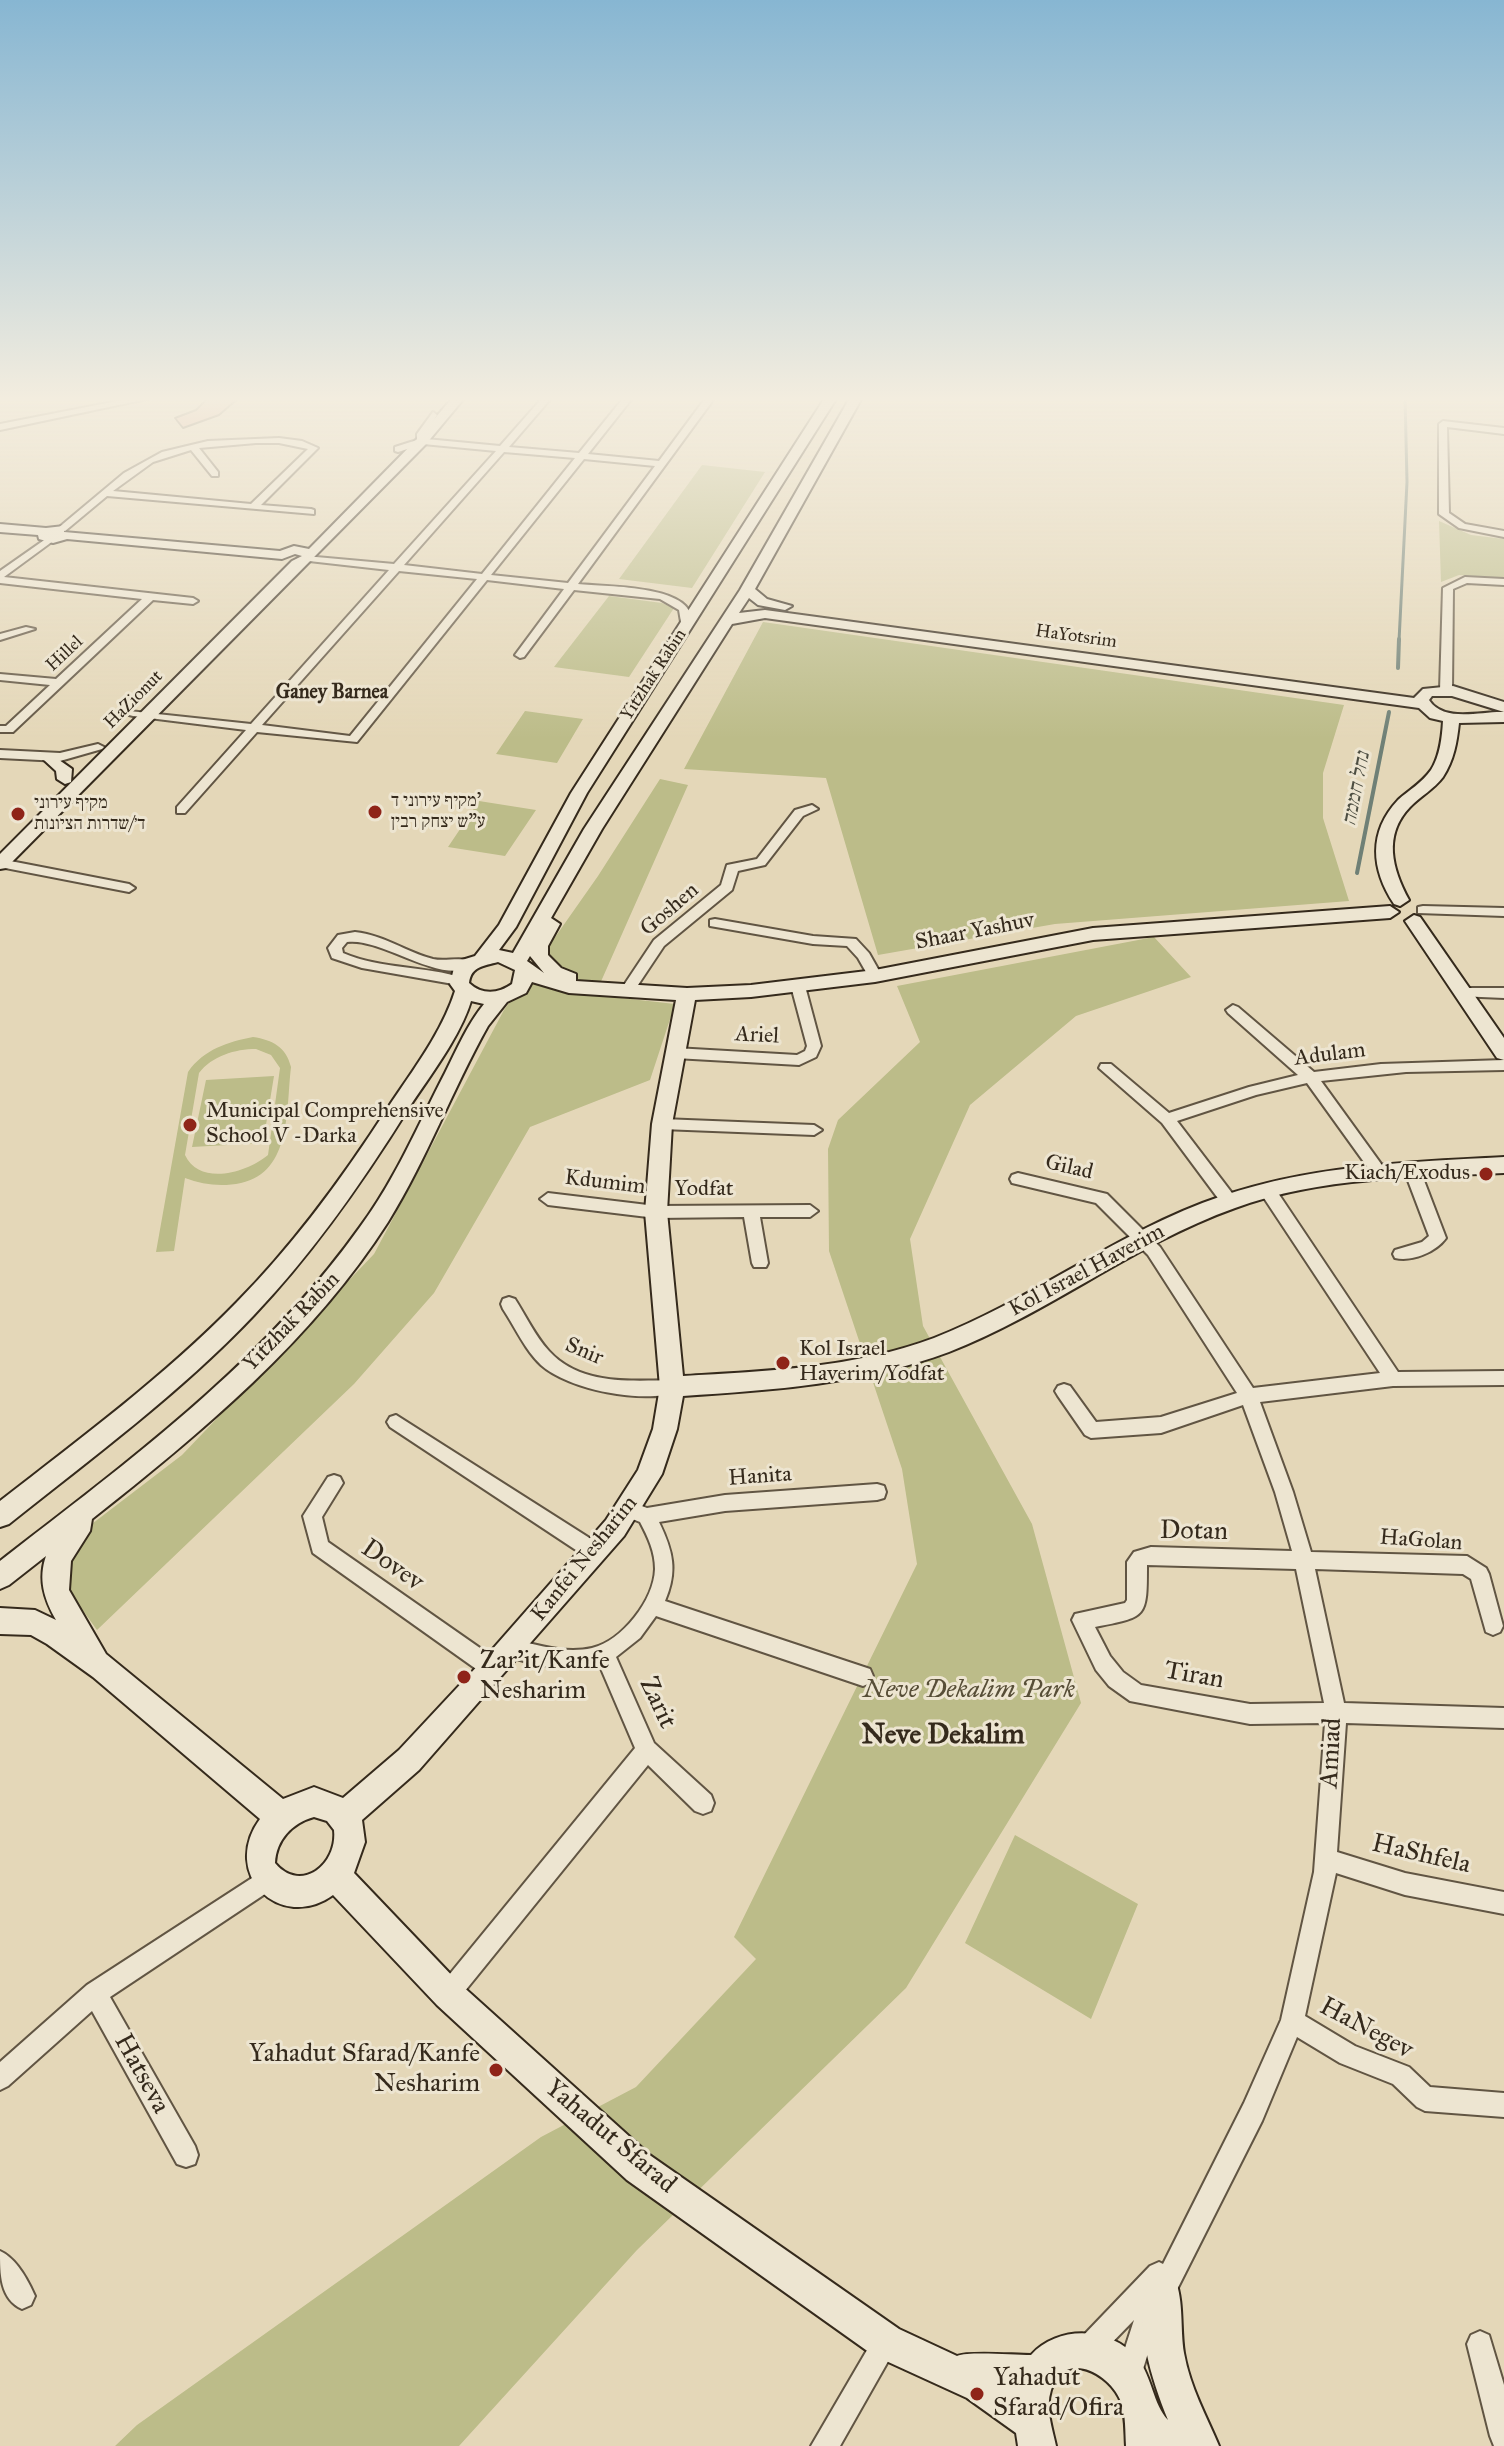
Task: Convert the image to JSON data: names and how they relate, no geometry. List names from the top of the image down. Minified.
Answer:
{"streets":{"street":["HaYotsrim","Hillel","Yitzhak Rabin","HaZionut","Goshen","Shaar Yashuv","Ariel","Adulam","Gilad","Kdumim","Yodfat","Kol Israel Haverim","Snir","Hanita","Dotan","HaGolan","Kanfei Nesharim","Dovev","Tiran","Zarit","Amiad","HaShfela","HaNegev","Hatseva","Yahadut Sfarad"]},"crossings":[["HaYotsrim","Yitzhak Rabin"],["Yitzhak Rabin","Shaar Yashuv"],["Goshen","Shaar Yashuv"],["Shaar Yashuv","Ariel"],["Shaar Yashuv","Kanfei Nesharim"],["Ariel","Kanfei Nesharim"],["Gilad","Kol Israel Haverim"],["Gilad","Amiad"],["Kdumim","Yodfat"],["Kdumim","Kanfei Nesharim"],["Yodfat","Kanfei Nesharim"],["Kol Israel Haverim","Snir"],["Kol Israel Haverim","Kanfei Nesharim"],["Kol Israel Haverim","Amiad"],["Snir","Kanfei Nesharim"],["Hanita","Kanfei Nesharim"],["Dotan","HaGolan"],["Dotan","Tiran"],["Dotan","Amiad"],["HaGolan","Amiad"],["Kanfei Nesharim","Dovev"],["Kanfei Nesharim","Yahadut Sfarad"],["Tiran","Amiad"],["Amiad","HaShfela"],["Amiad","HaNegev"]],"districts":["Ganey Barnea","Neve Dekalim"],"water":["נחל חממה"],"parks":["Neve Dekalim Park"],"places":["מקיף עירוני ד' ע\"ש יצחק רבין","מקיף עירוני ד׳/שדרות הציונות","Municipal Comprehensive School V -Darka","Kiach/Exodus","Kol Israel Haverim/Yodfat","Zar'it/Kanfe Nesharim","Yahadut Sfarad/Kanfe Nesharim","Yahadut Sfarad/Ofira"]}
